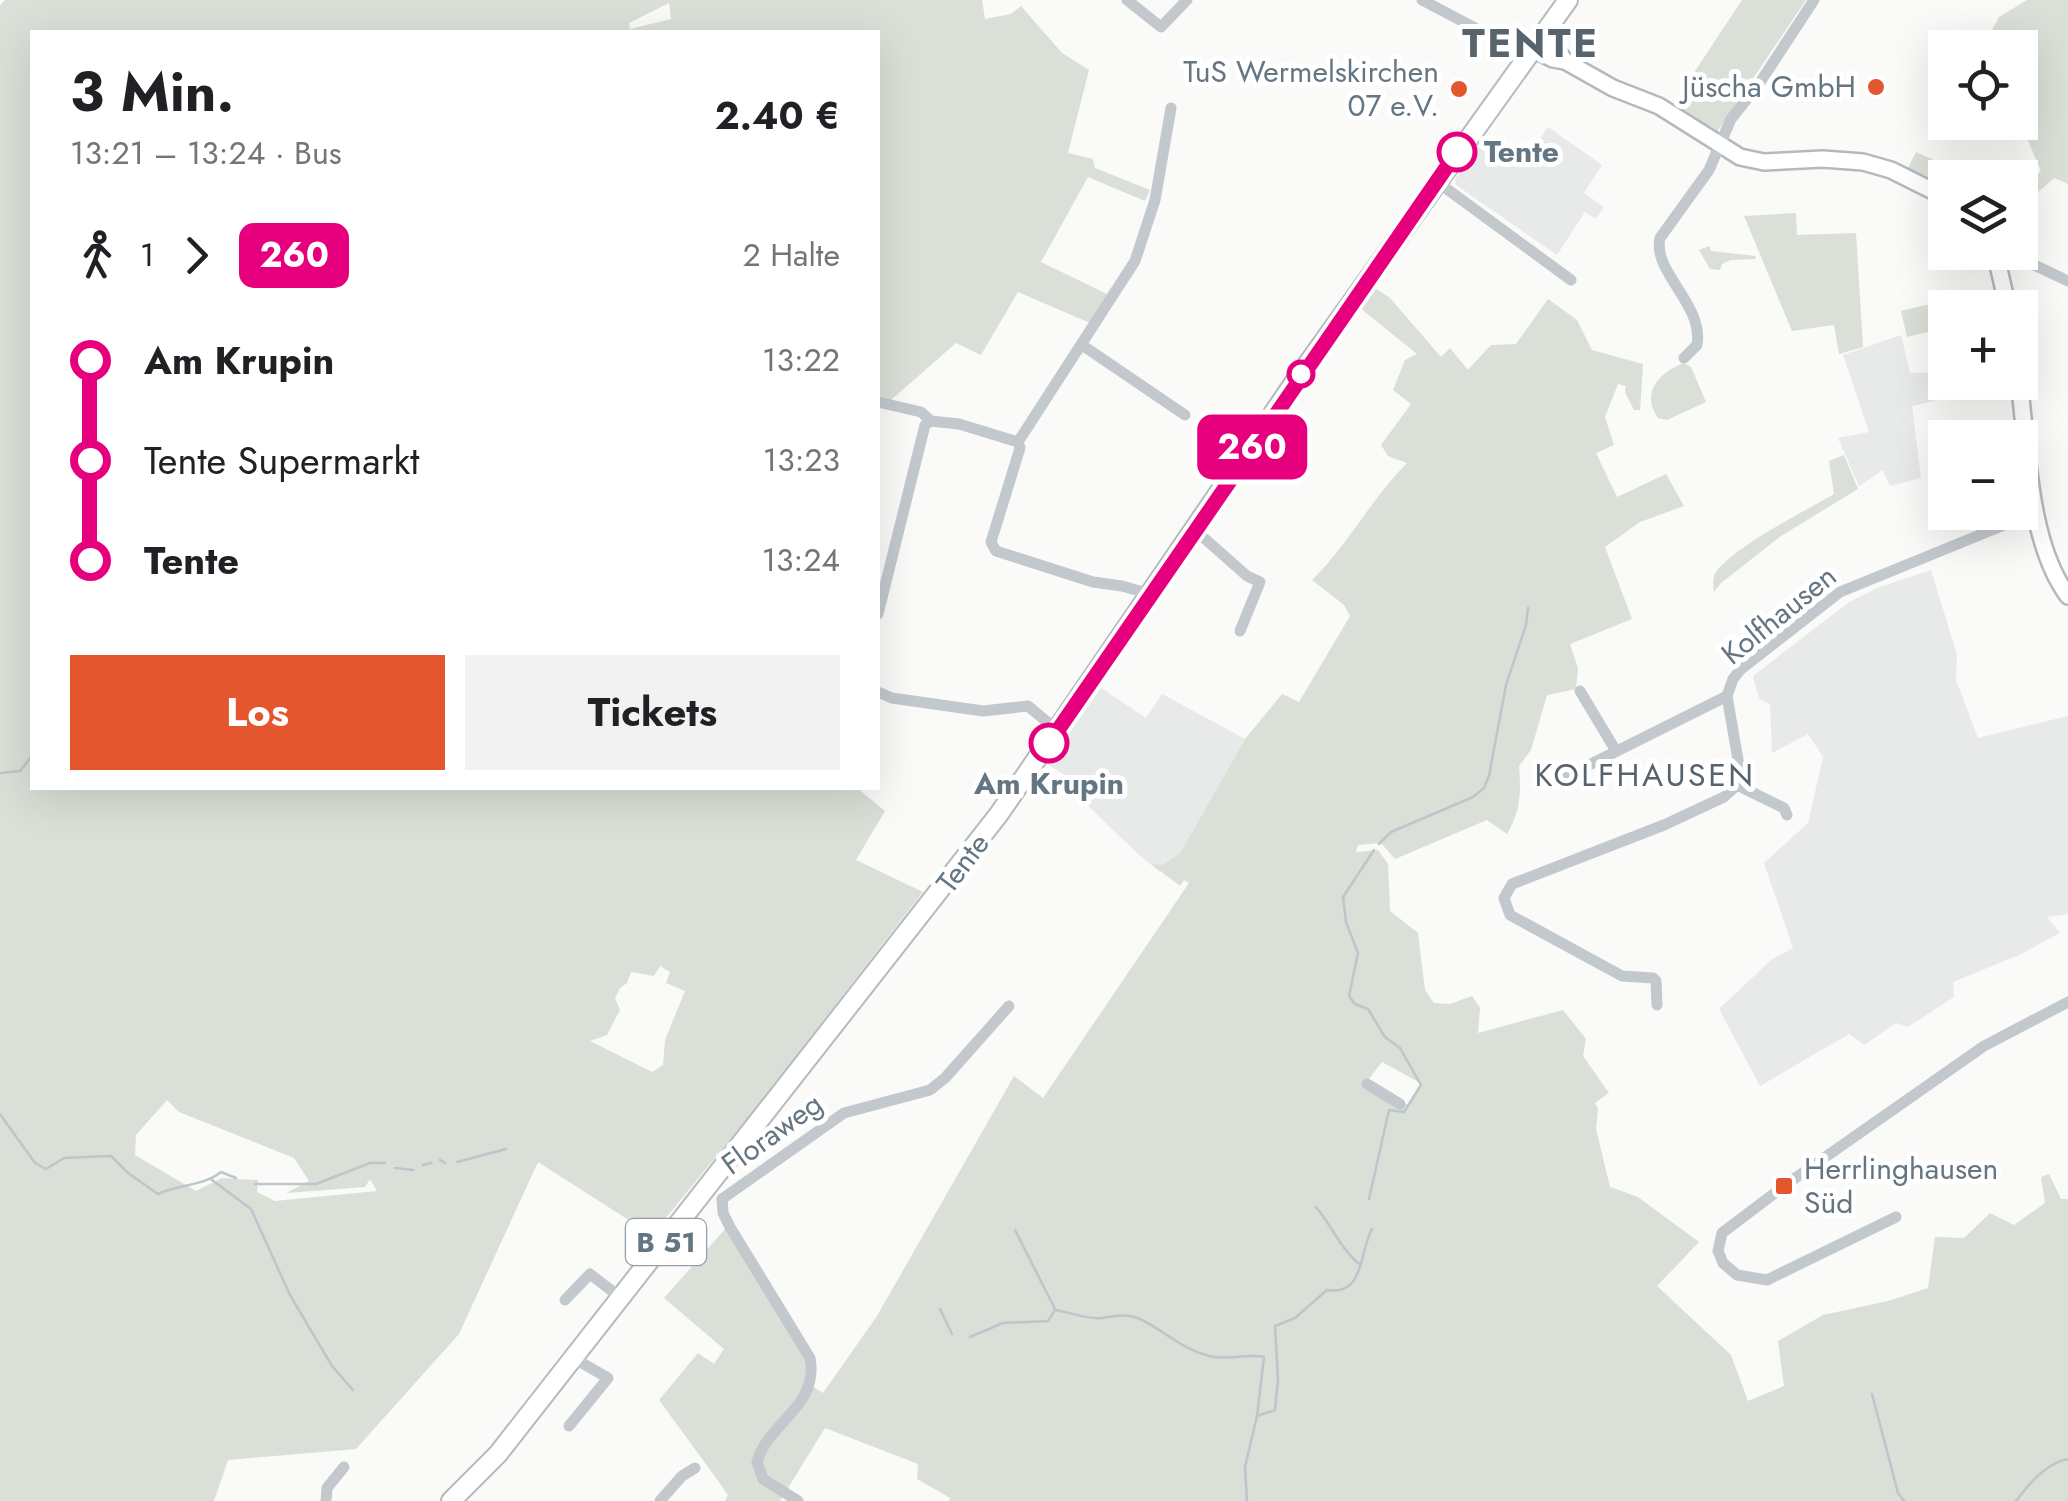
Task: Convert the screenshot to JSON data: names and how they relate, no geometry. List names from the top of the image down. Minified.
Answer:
{"streets":{"main road":["Tente","B 51"],"street":["Kolfhausen","Floraweg"]},"crossings":[["Tente","Floraweg"],["Tente","B 51"],["Floraweg","B 51"]],"districts":["TENTE","KOLFHAUSEN"],"places":{"other":["Jüscha GmbH","TuS Wermelskirchen 07 e.V.","Tente","Am Krupin"],"transit":["Herrlinghausen Süd"]},"lines":["bus line 260"],"page":{"on_map":"260","map_buttons":["+","−"],"heading":["3 Min.","13:21 – 13:24 · Bus","2.40 €"],"legs":["1","260","2 Halte"],"list":[{"name":"Am Krupin","value":"13:22"},{"name":"Tente Supermarkt","value":"13:23"},{"name":"Tente","value":"13:24"}],"buttons":["Los","Tickets"]}}
